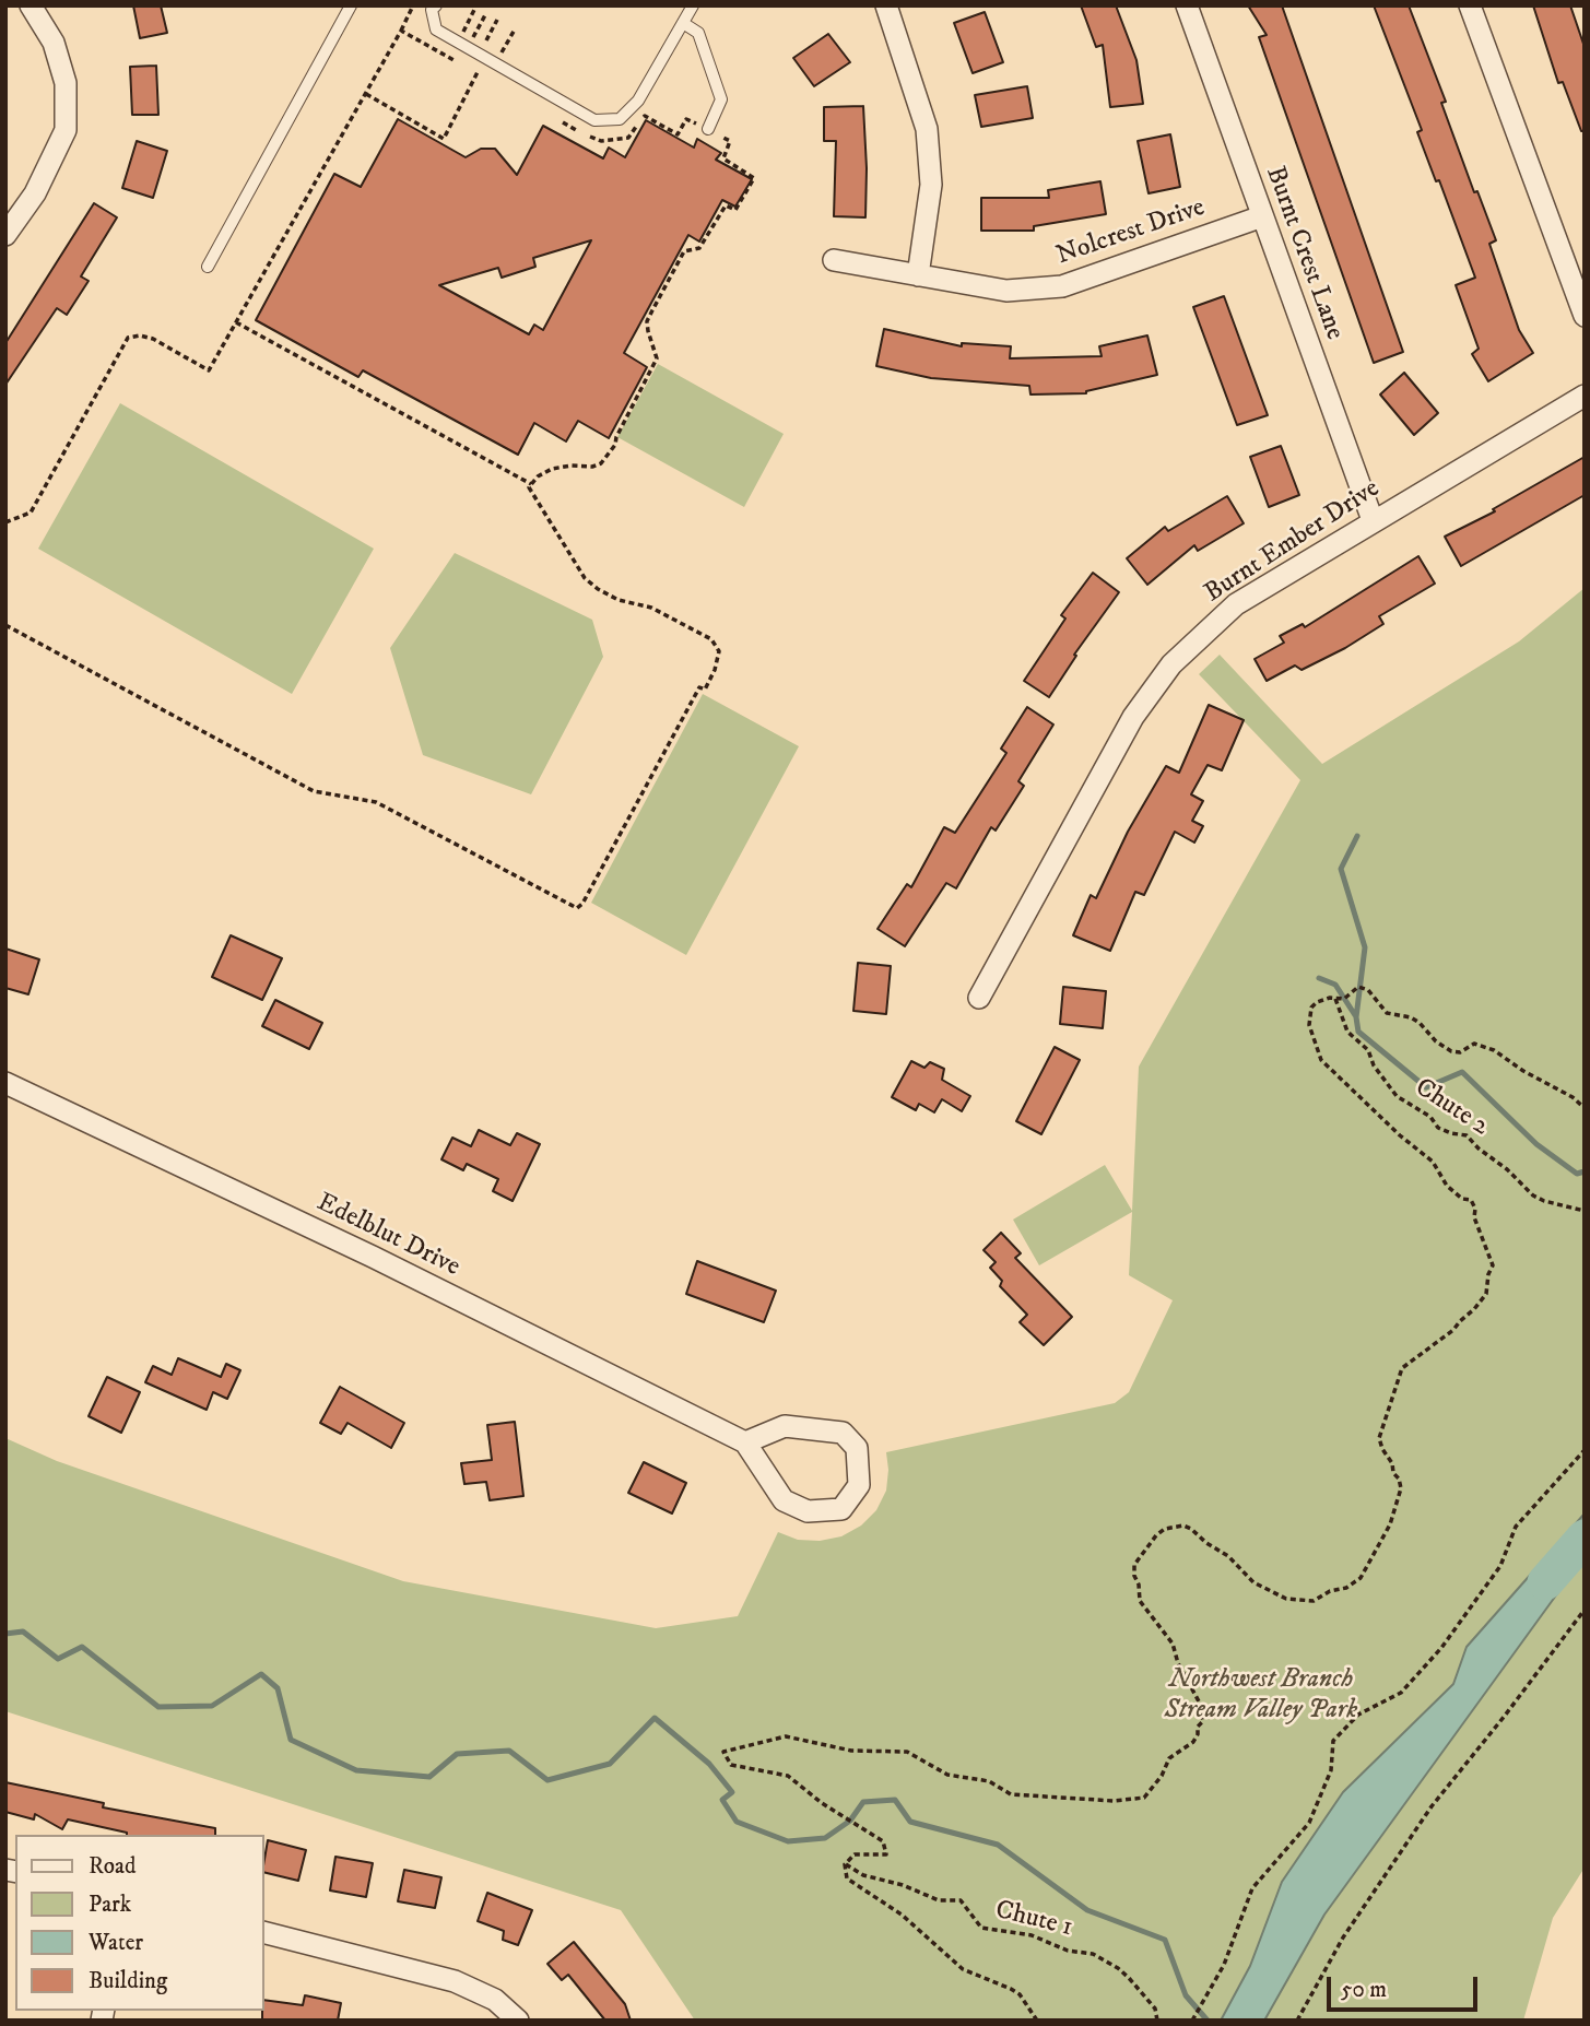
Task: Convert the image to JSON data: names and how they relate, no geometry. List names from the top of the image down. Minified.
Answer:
{"streets":{"street":["Nolcrest Drive","Burnt Crest Lane","Burnt Ember Drive","Edelblut Drive"],"path":["Chute 2","Chute 1"]},"crossings":[["Nolcrest Drive","Burnt Crest Lane"],["Burnt Crest Lane","Burnt Ember Drive"]],"parks":["Northwest Branch Stream Valley Park"],"legend":["Road","Park","Water","Building"],"scale_bar":"50 m"}
